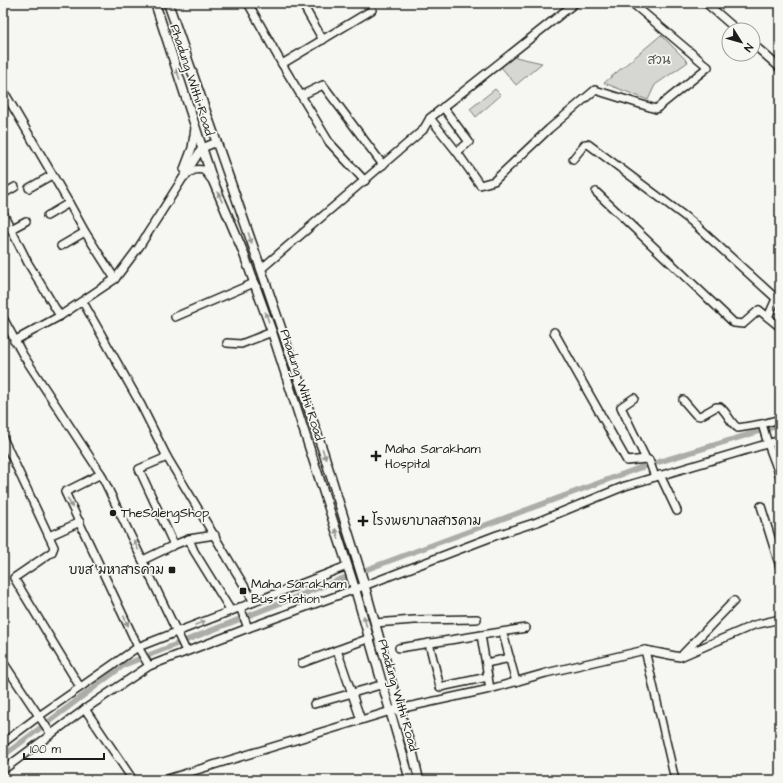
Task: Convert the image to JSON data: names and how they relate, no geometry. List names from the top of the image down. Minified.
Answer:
{"streets":{"main road":["Phadung Withi Road"]},"parks":["สวน"],"places":{"health":["Maha Sarakham Hospital","โรงพยาบาลสารคาม"],"other":["TheSalengShop"],"transit":["บขส มหาสารคาม","Maha Sarakham Bus Station"]},"scale_bar":"100 m","north":"bottom right"}
